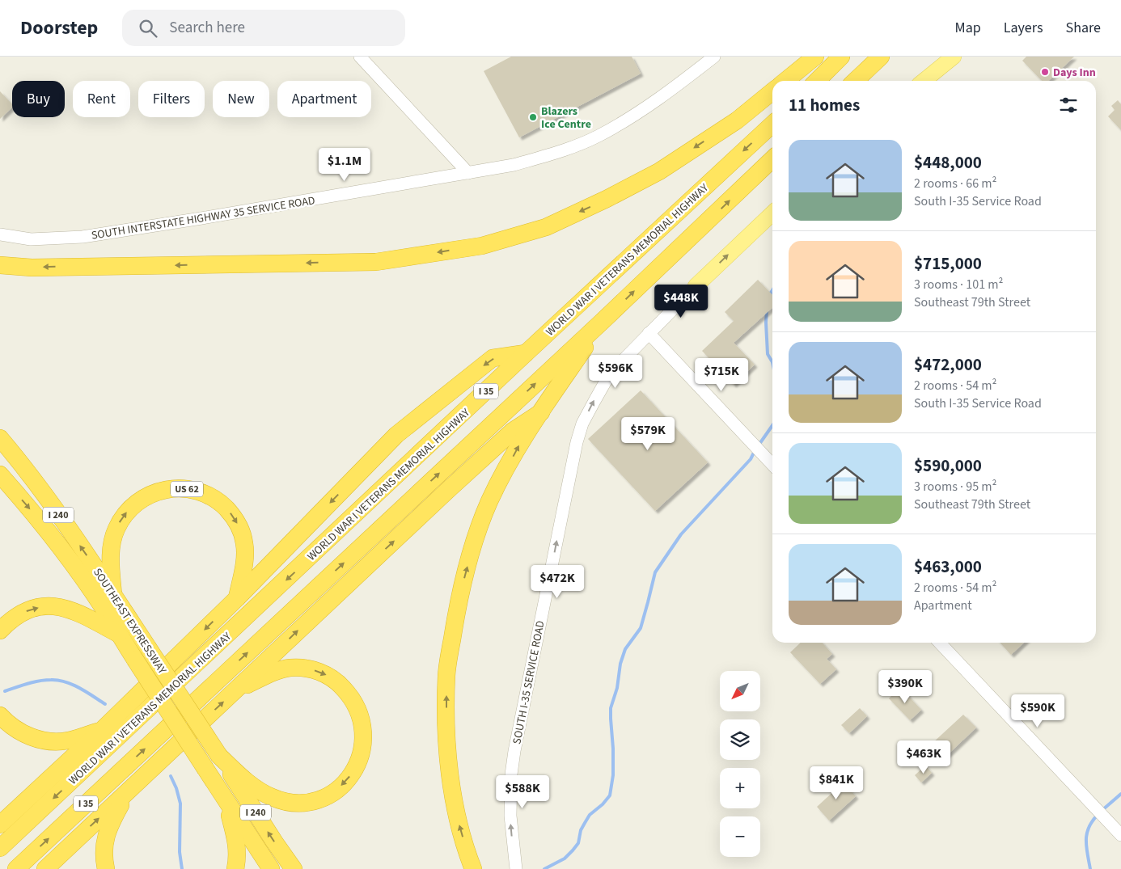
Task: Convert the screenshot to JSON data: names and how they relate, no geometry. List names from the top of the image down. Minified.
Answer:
{"streets":{"highway":["WORLD WAR I VETERANS MEMORIAL HIGHWAY","I 35","US 62","I 240","SOUTHEAST EXPRESSWAY"],"main road":["SOUTH I-35 SERVICE ROAD"],"street":["SOUTH INTERSTATE HIGHWAY 35 SERVICE ROAD"]},"crossings":[["US 62","SOUTHEAST EXPRESSWAY"]],"one_way":["SOUTH I-35 SERVICE ROAD"],"places":["Days Inn","Blazers Ice Centre"],"north":"bottom left","page":{"header":"Doorstep","search":"Search here","nav":["Map","Layers","Share"],"chip":["Buy","Rent","Filters","New","Apartment"],"heading":"11 homes","list":[{"name":"$448,000","note":"2 rooms · 66 m² · South I-35 Service Road"},{"name":"$715,000","note":"3 rooms · 101 m² · Southeast 79th Street"},{"name":"$472,000","note":"2 rooms · 54 m² · South I-35 Service Road"},{"name":"$590,000","note":"3 rooms · 95 m² · Southeast 79th Street"},{"name":"$463,000","note":"2 rooms · 54 m² · Apartment"}],"price":["$1.1M","$448K","$596K","$715K","$579K","$472K","$390K","$590K","$463K","$841K","$588K"],"map_buttons":["+","−"]}}
